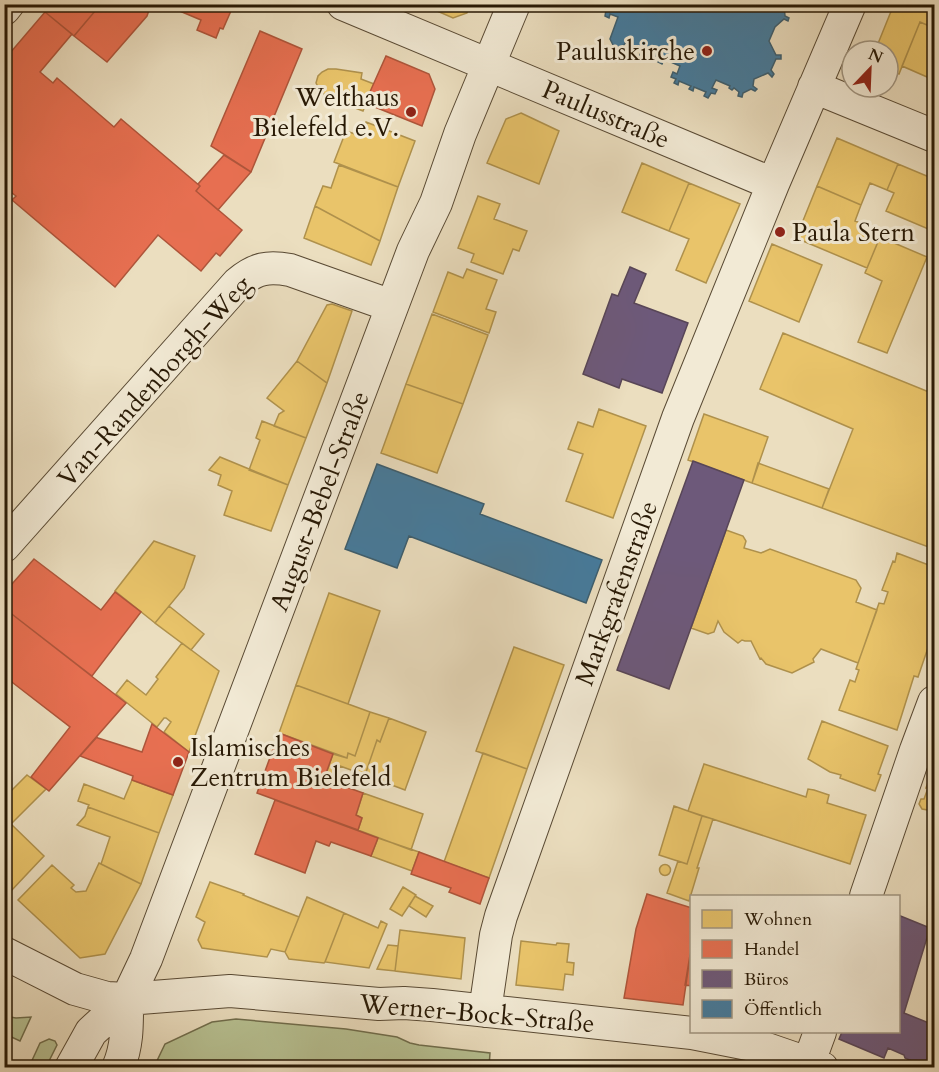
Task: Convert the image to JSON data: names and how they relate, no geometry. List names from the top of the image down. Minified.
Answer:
{"streets":{"street":["Paulusstraße","Van-Randenborgh-Weg","August-Bebel-Straße","Markgrafenstraße","Werner-Bock-Straße"]},"crossings":[["Paulusstraße","August-Bebel-Straße"],["Paulusstraße","Markgrafenstraße"],["Van-Randenborgh-Weg","August-Bebel-Straße"],["August-Bebel-Straße","Werner-Bock-Straße"],["Markgrafenstraße","Werner-Bock-Straße"]],"places":["Pauluskirche","Welthaus Bielefeld e.V.","Paula Stern","Islamisches Zentrum Bielefeld"],"legend":["Wohnen","Handel","Büros","Öffentlich"],"north":"top right"}
